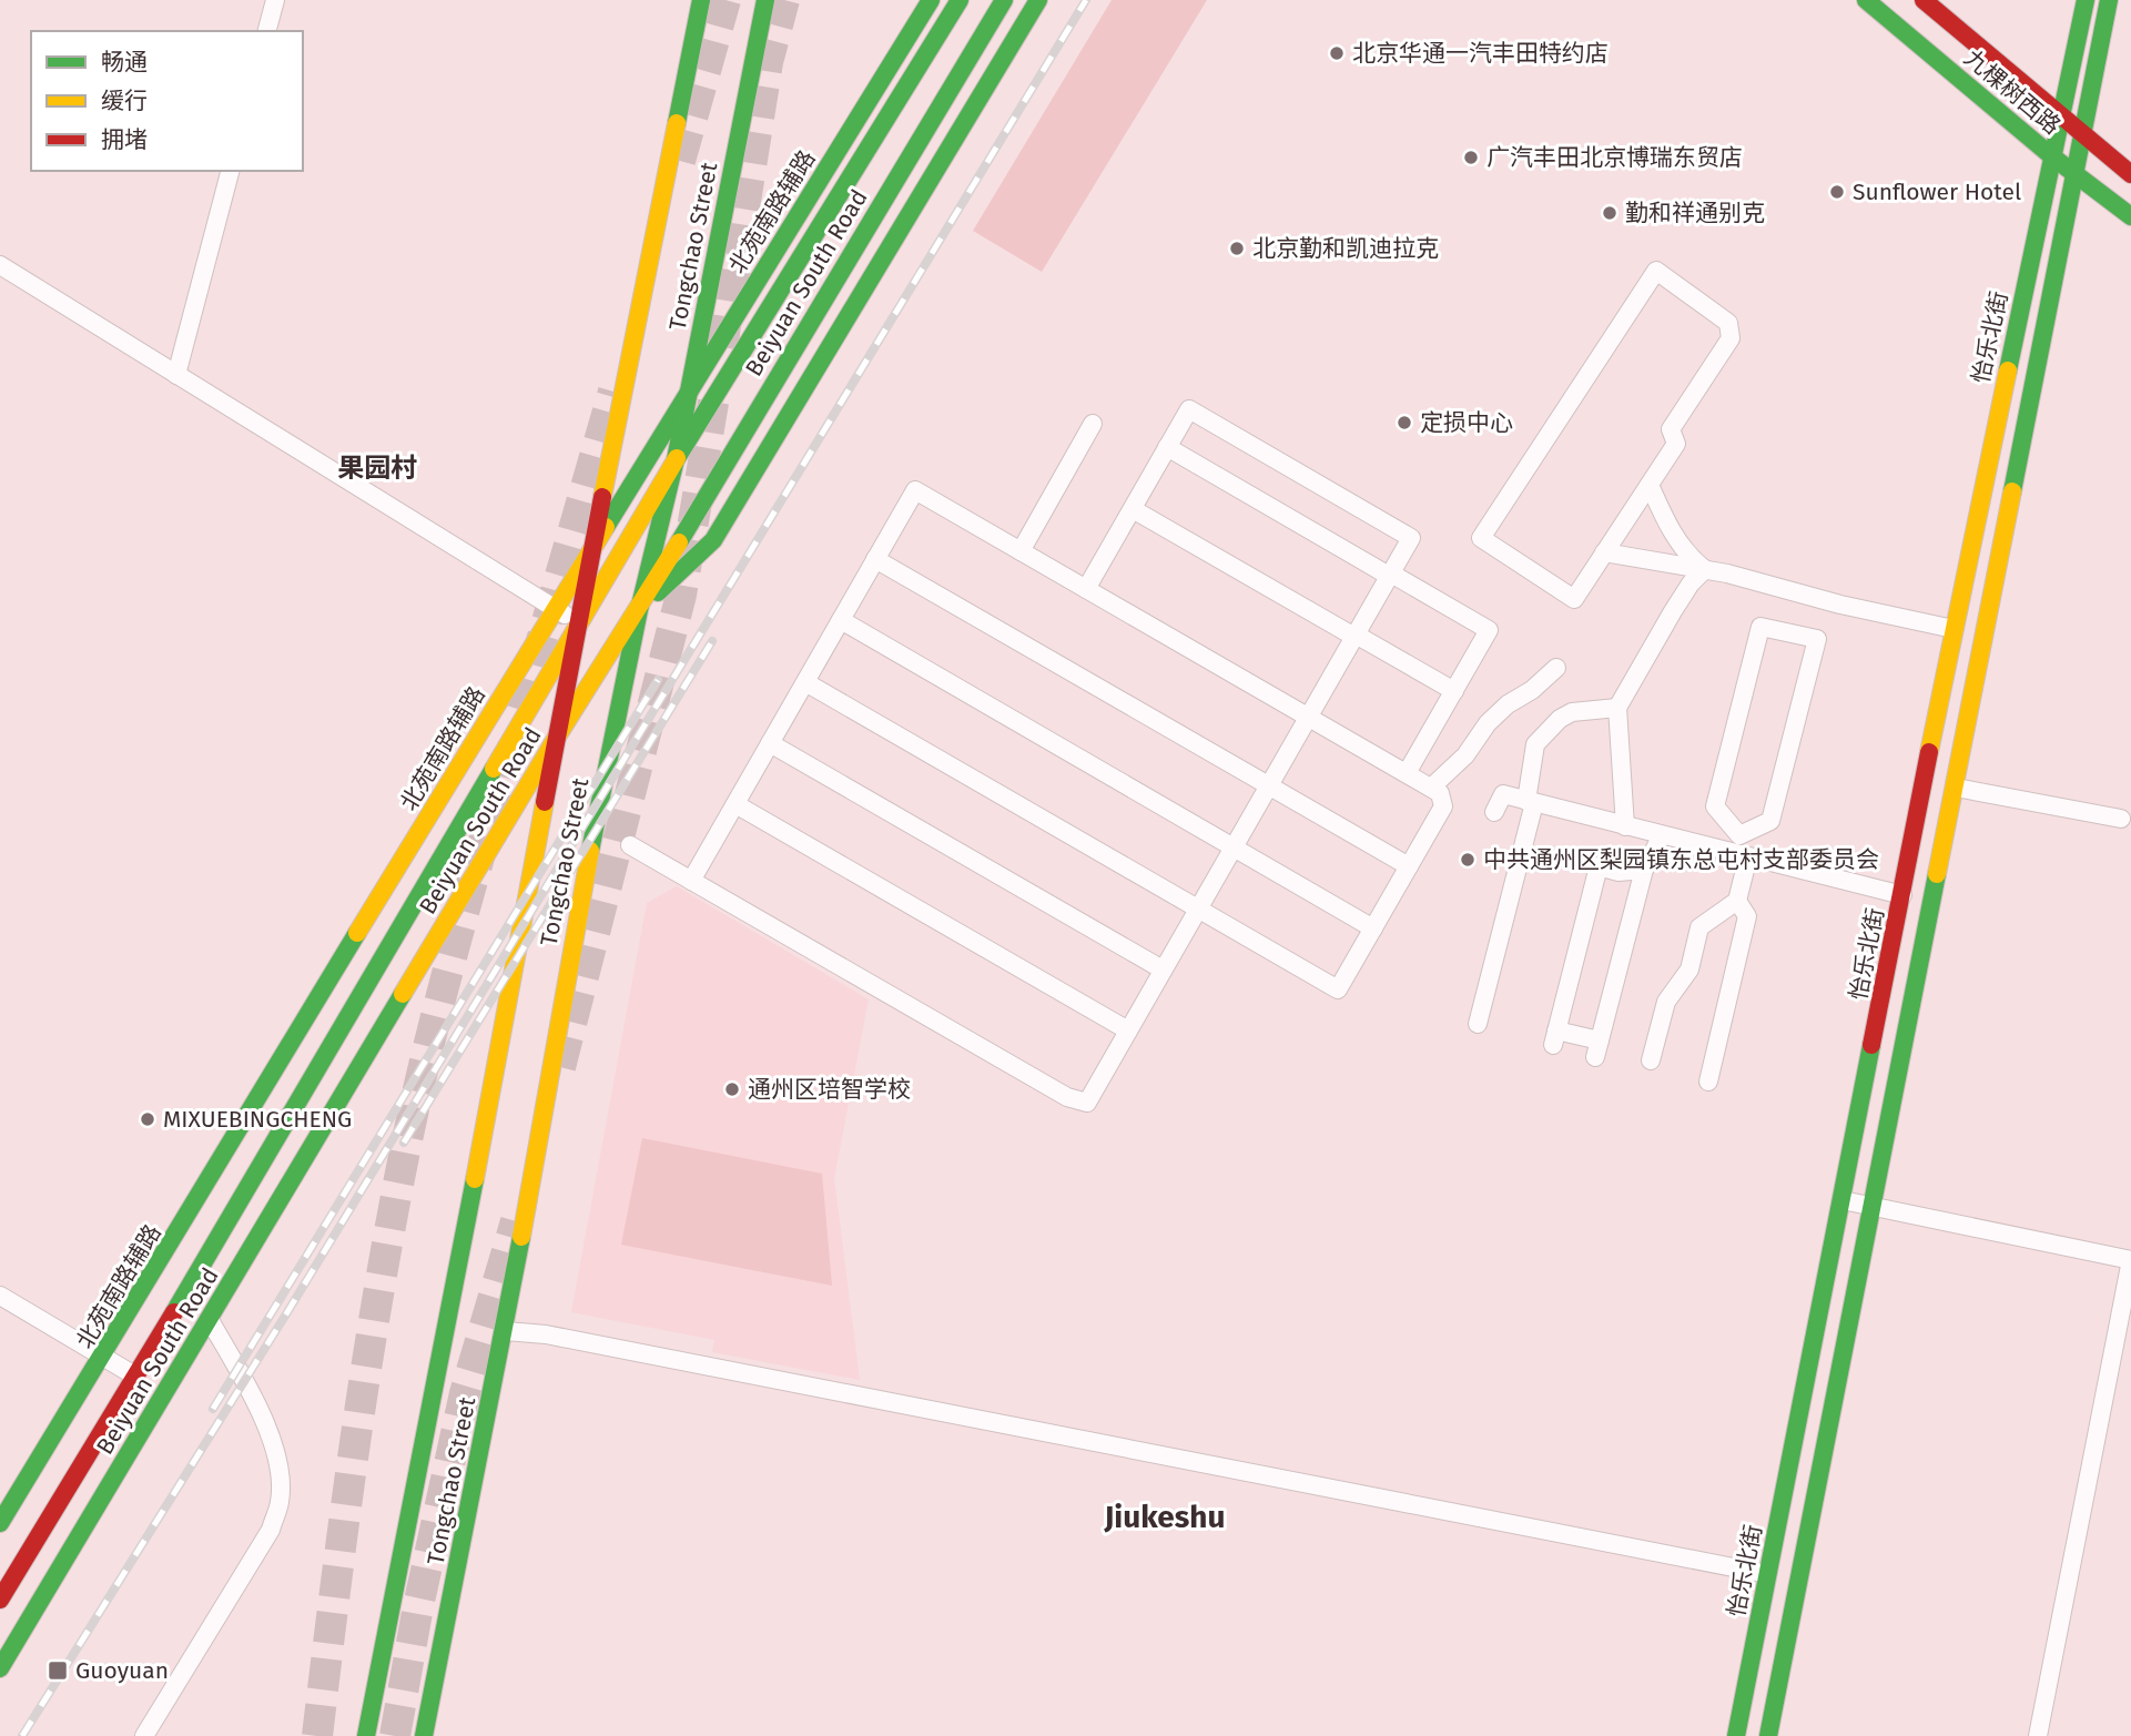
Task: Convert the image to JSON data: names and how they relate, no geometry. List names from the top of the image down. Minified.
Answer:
{"streets":{"main road":["九棵树西路","北苑南路辅路","Tongchao Street","Beiyuan South Road","怡乐北街"]},"crossings":[["九棵树西路","怡乐北街"],["北苑南路辅路","Tongchao Street"],["Tongchao Street","Beiyuan South Road"]],"districts":["果园村","Jiukeshu"],"places":{"other":["北京华通一汽丰田特约店","广汽丰田北京博瑞东贸店","Sunflower Hotel","勤和祥通别克","北京勤和凯迪拉克","定损中心","中共通州区梨园镇东总屯村支部委员会","通州区培智学校","MIXUEBINGCHENG"],"transit":["Guoyuan"]},"legend":["畅通","缓行","拥堵"]}
